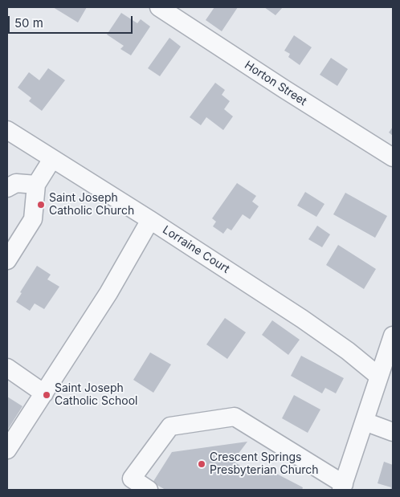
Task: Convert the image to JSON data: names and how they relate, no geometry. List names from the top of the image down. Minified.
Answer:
{"streets":{"street":["Horton Street","Lorraine Court"]},"places":["Saint Joseph Catholic Church","Saint Joseph Catholic School","Crescent Springs Presbyterian Church"],"scale_bar":"50 m"}
